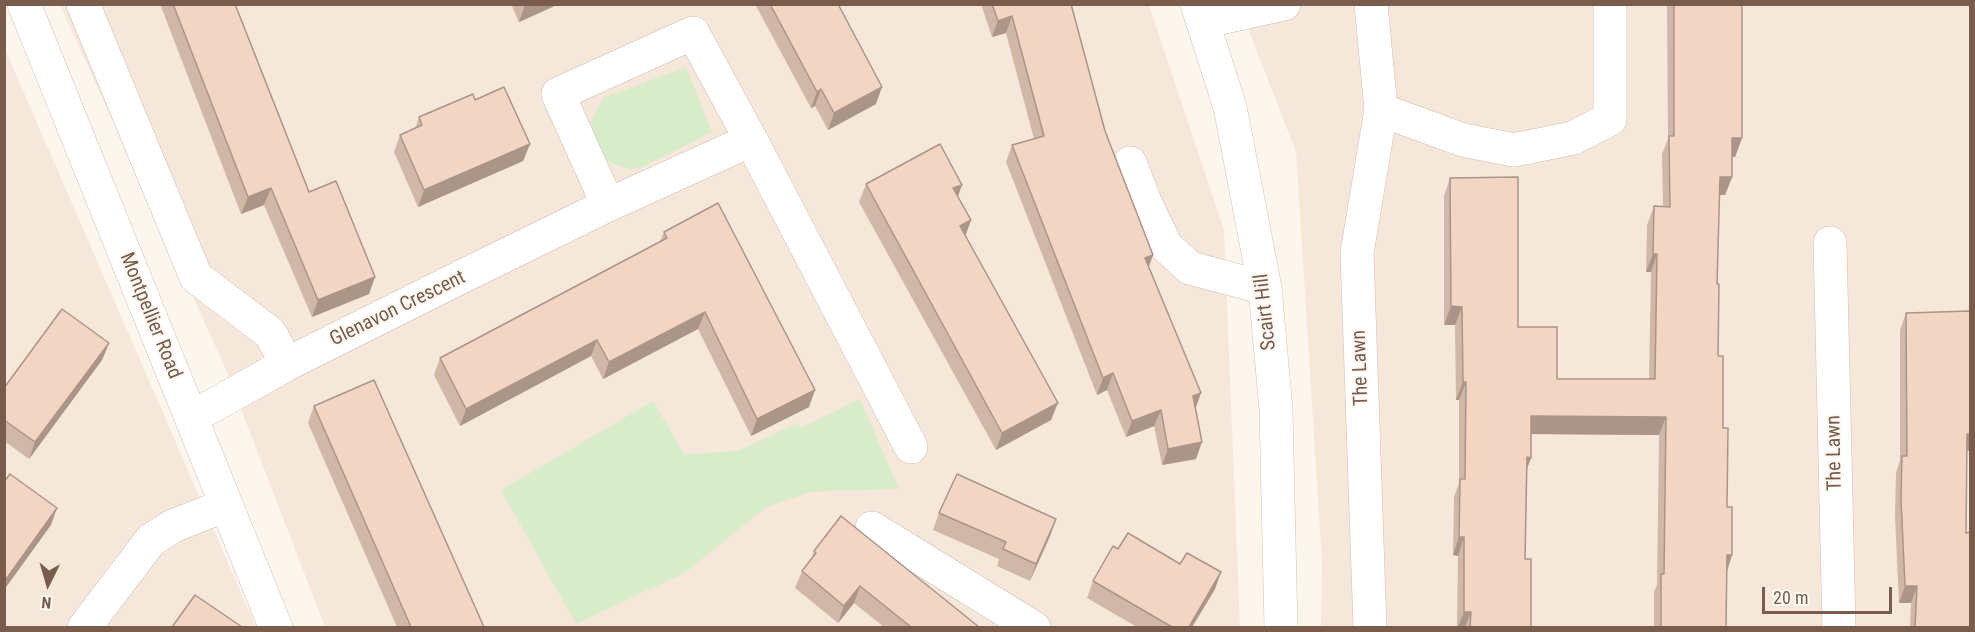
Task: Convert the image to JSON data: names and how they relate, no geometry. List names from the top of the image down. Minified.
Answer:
{"streets":{"street":["Glenavon Crescent","Scairt Hill","Montpellier Road","The Lawn"]},"crossings":[["Glenavon Crescent","Montpellier Road"]],"scale_bar":"20 m","north":"bottom"}
